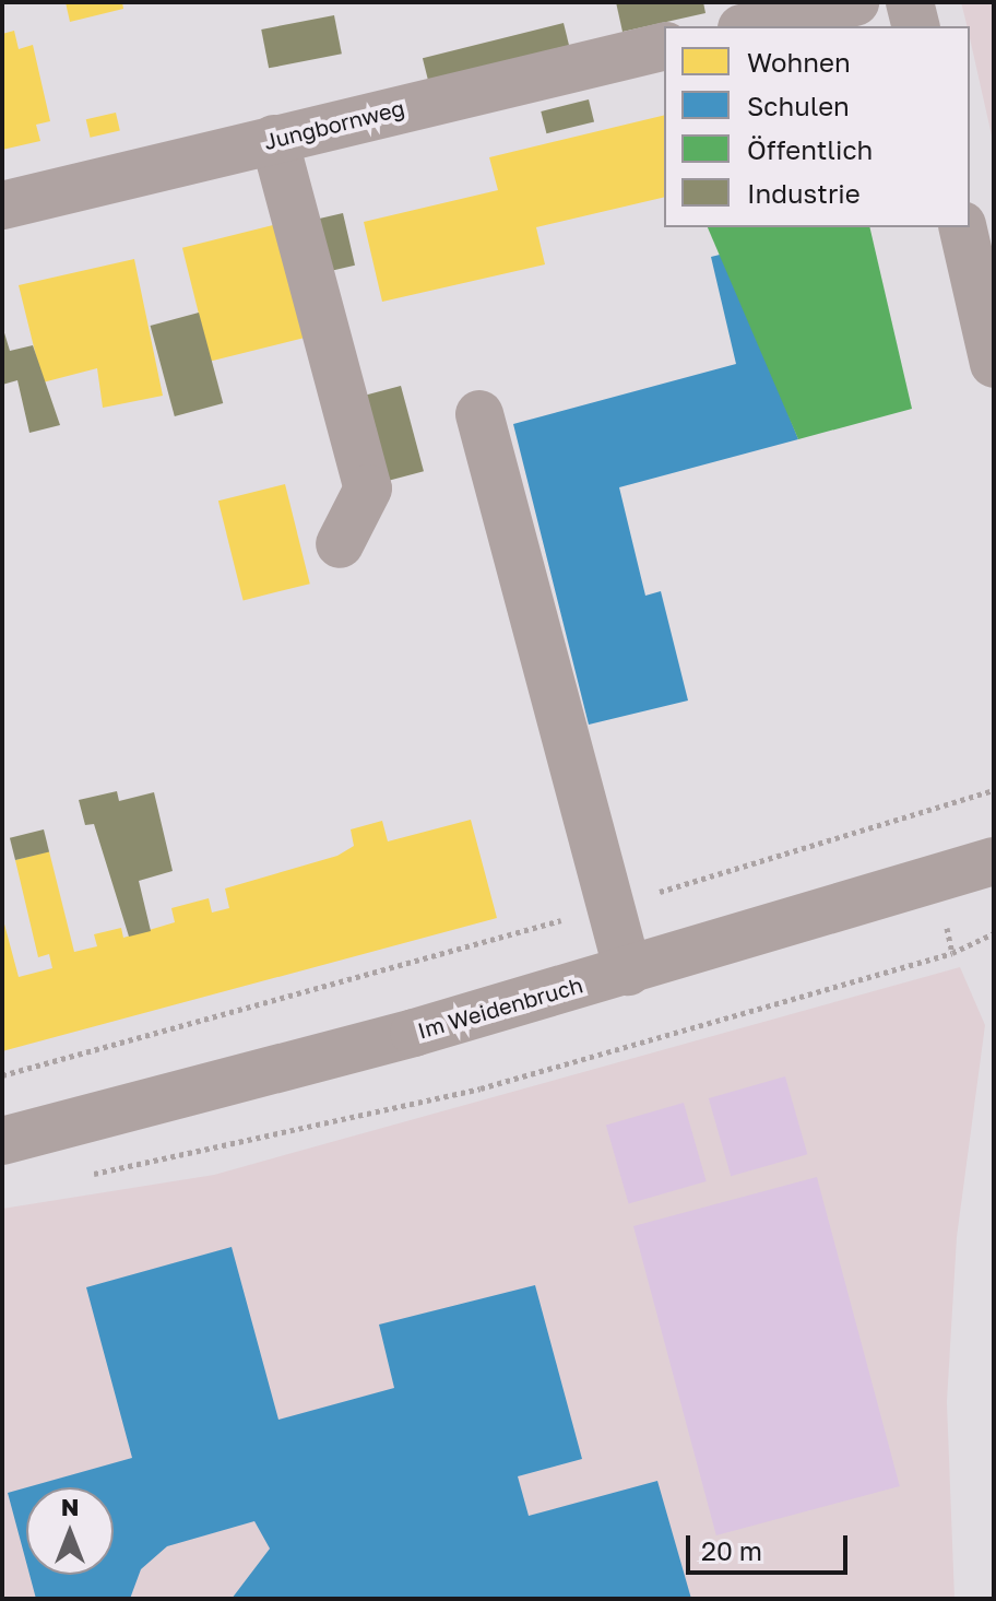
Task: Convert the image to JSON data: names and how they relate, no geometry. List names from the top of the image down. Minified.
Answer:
{"streets":{"street":["Jungbornweg","Im Weidenbruch"]},"legend":["Wohnen","Schulen","Öffentlich","Industrie"],"scale_bar":"20 m","north":"top"}
